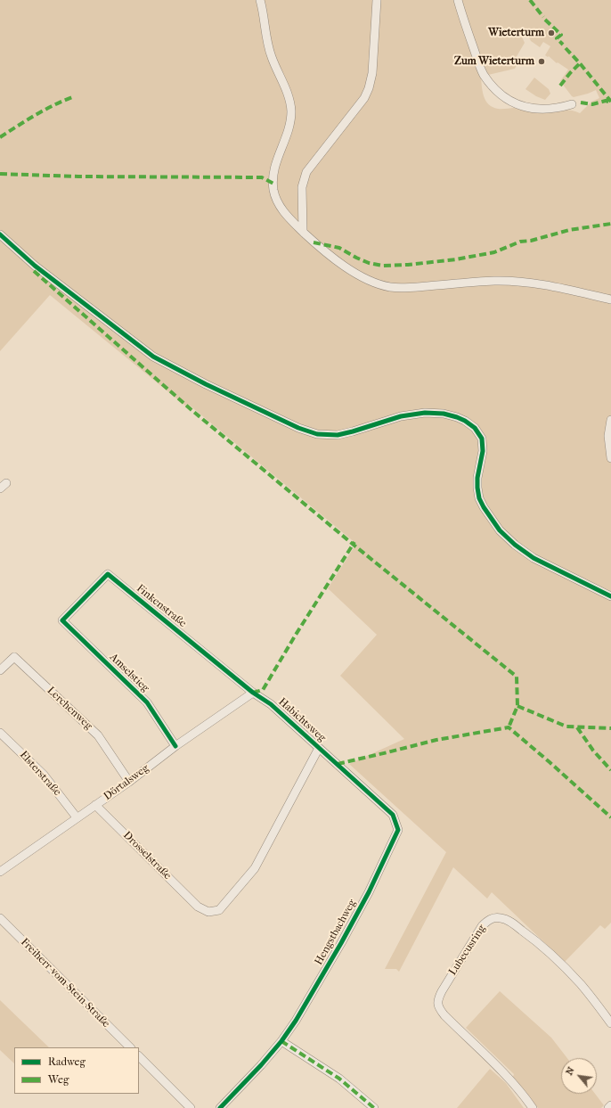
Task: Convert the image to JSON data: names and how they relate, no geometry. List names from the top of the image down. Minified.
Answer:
{"streets":{"street":["Finkenstraße","Amselstieg","Lerchenweg","Habichtsweg","Elsterstraße","Dörtalsweg","Drosselstraße","Hengstbachweg","Lubecusring","Freiherr-vom-Stein-Straße"]},"crossings":[["Finkenstraße","Amselstieg"],["Finkenstraße","Habichtsweg"],["Finkenstraße","Dörtalsweg"],["Amselstieg","Dörtalsweg"],["Lerchenweg","Dörtalsweg"],["Habichtsweg","Dörtalsweg"],["Habichtsweg","Drosselstraße"],["Habichtsweg","Hengstbachweg"],["Elsterstraße","Dörtalsweg"],["Dörtalsweg","Drosselstraße"]],"places":["Wieterturm","Zum Wieterturm"],"legend":["Radweg","Weg"],"north":"top left"}
